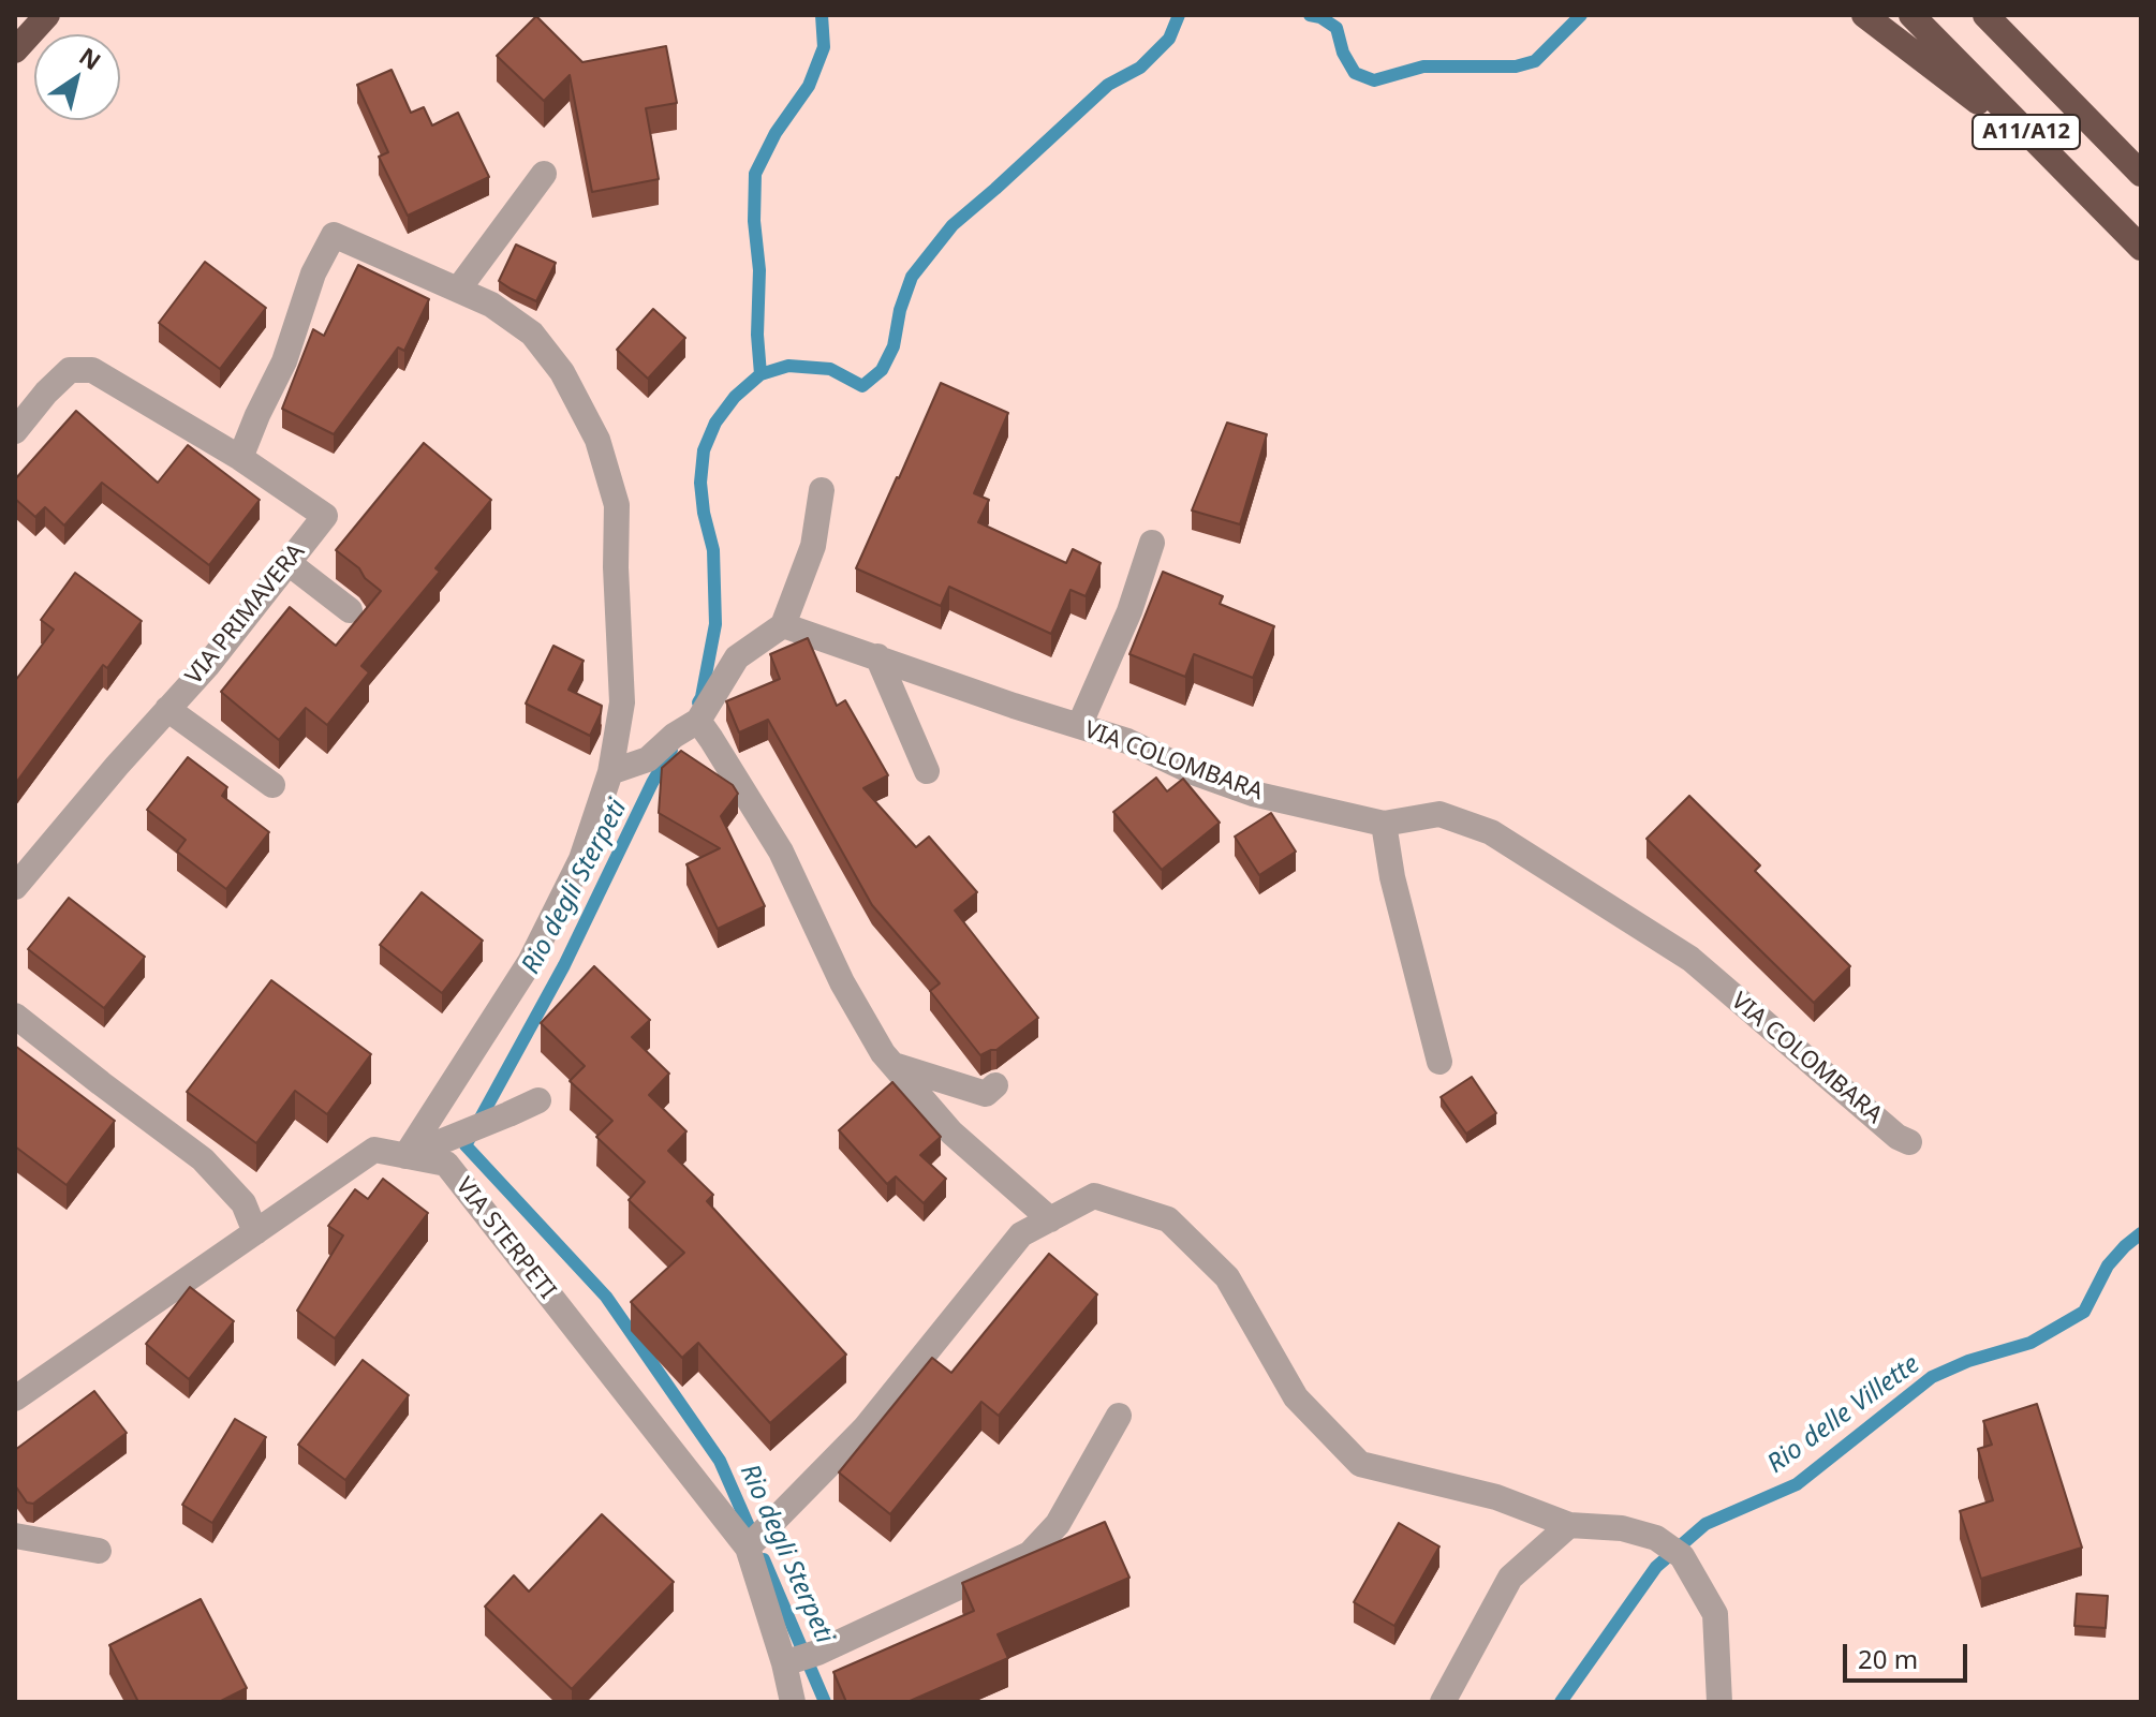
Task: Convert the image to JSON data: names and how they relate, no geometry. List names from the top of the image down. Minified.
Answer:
{"streets":{"highway":["A11/A12"],"street":["VIA PRIMAVERA","VIA COLOMBARA","VIA STERPETI"]},"water":["Rio degli Sterpeti","Rio delle Villette"],"scale_bar":"20 m","north":"top right"}
